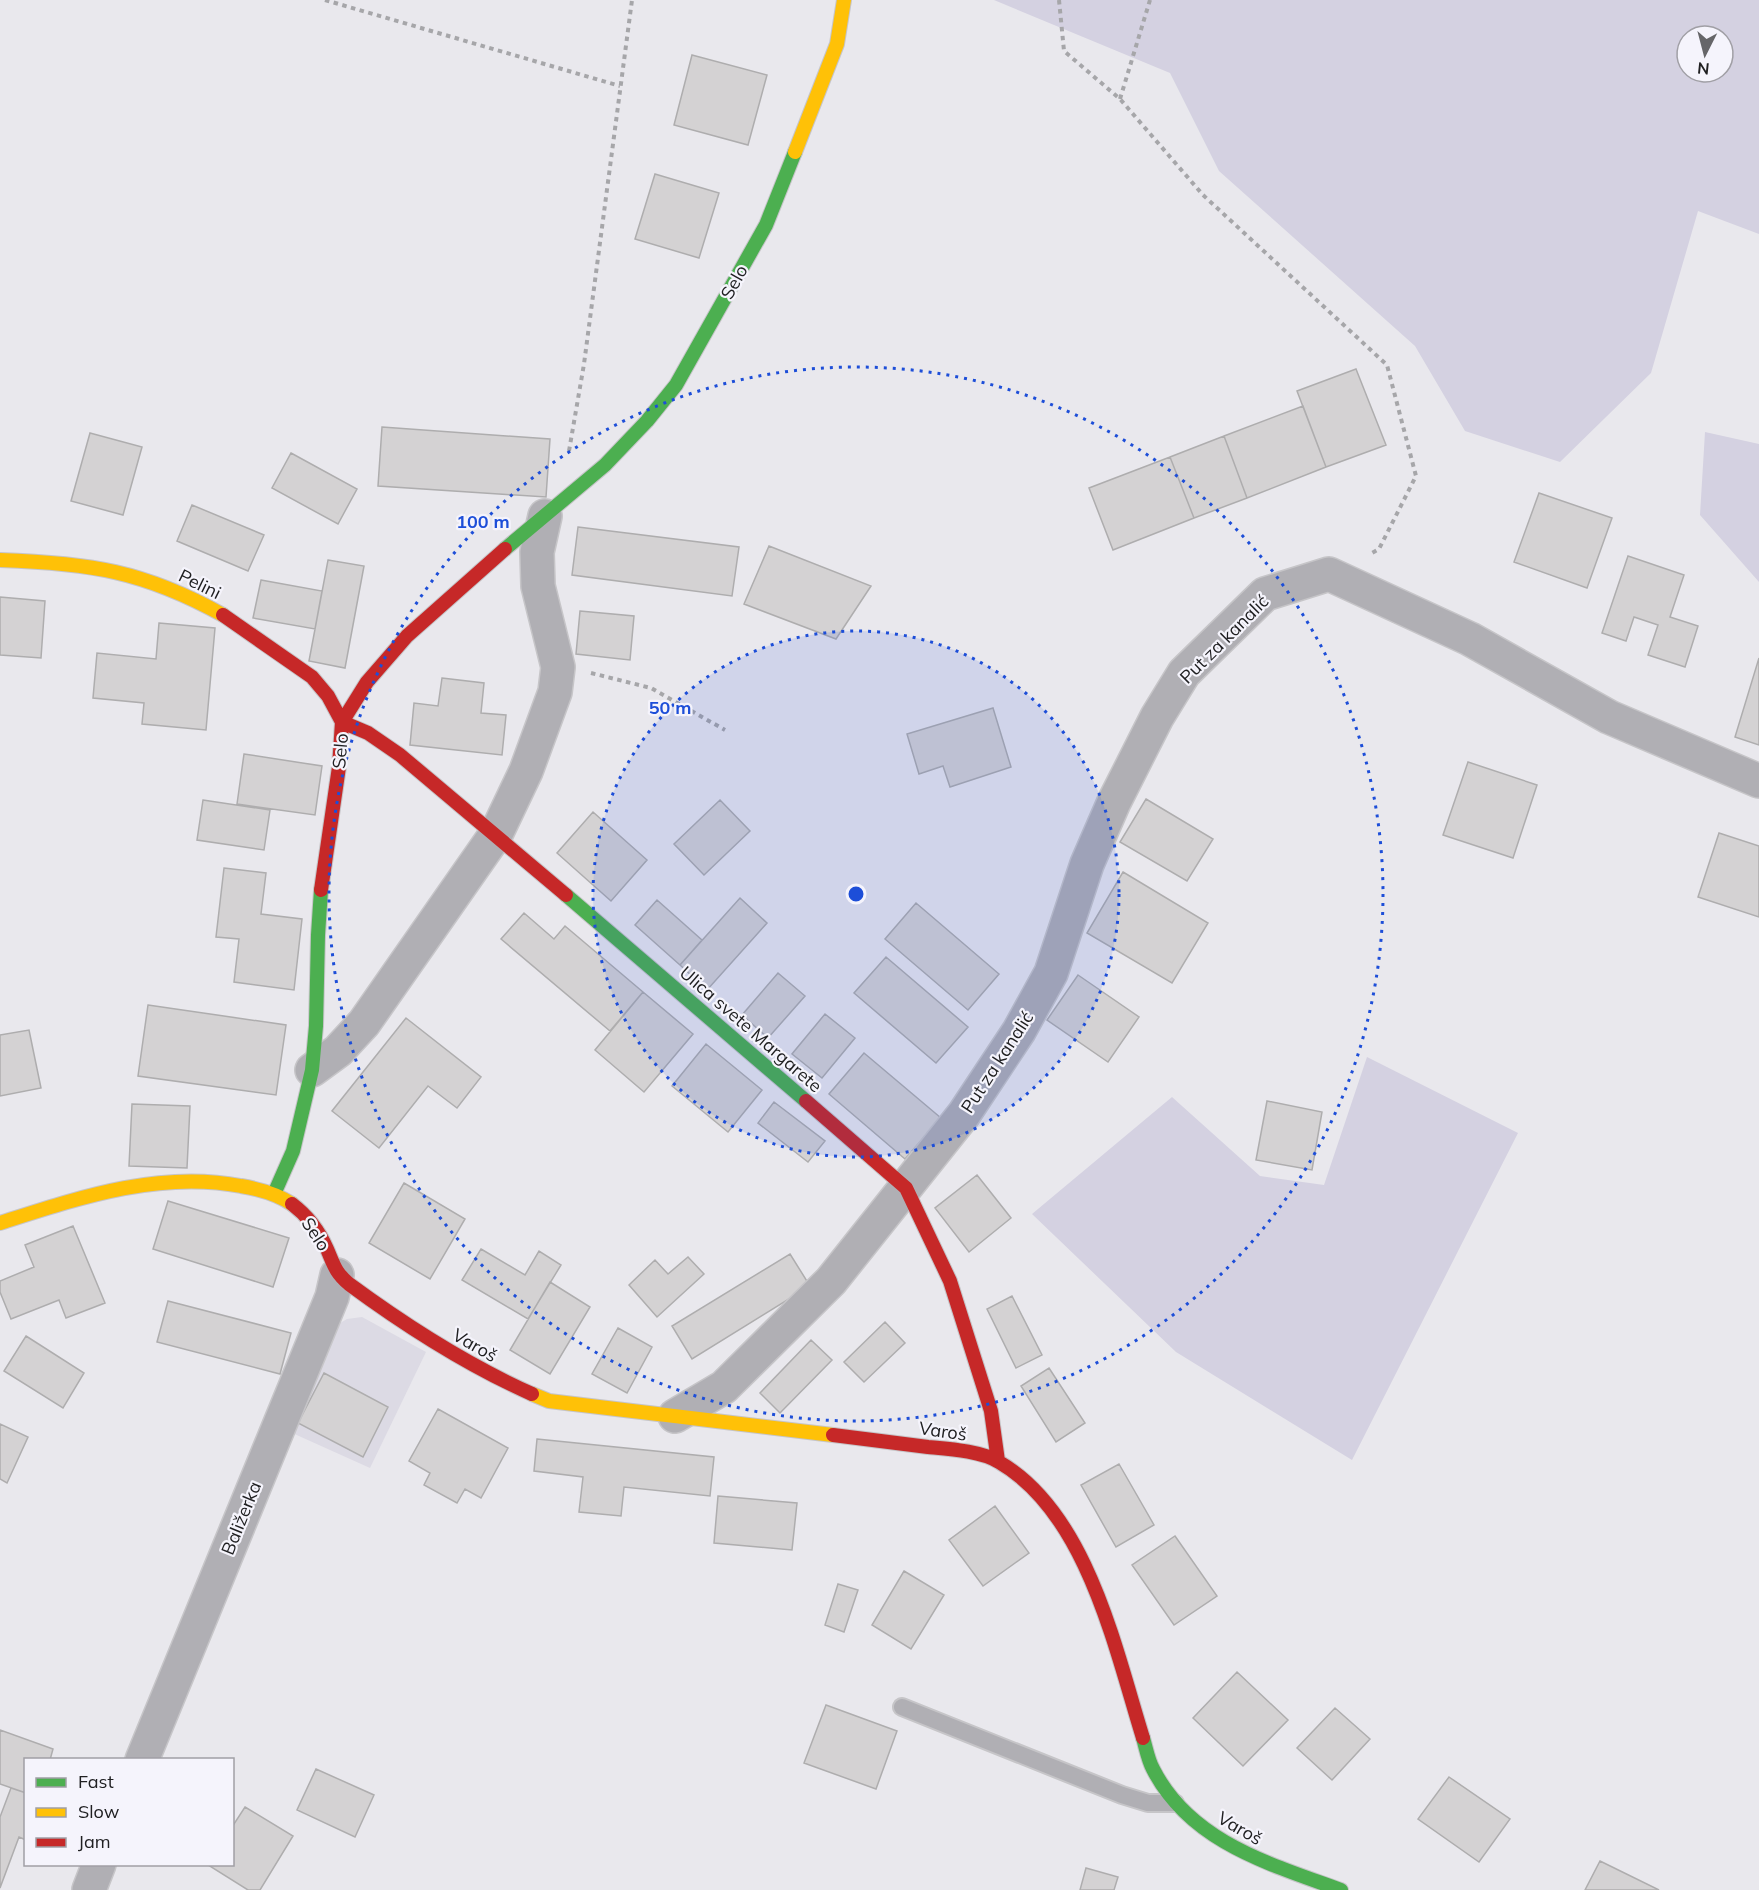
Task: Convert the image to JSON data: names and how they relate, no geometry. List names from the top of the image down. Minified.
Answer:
{"streets":{"main road":["Selo","Pelini","Ulica svete Margarete","Varoš"],"street":["Put za kanalić","Baližerka"]},"crossings":[["Selo","Pelini"],["Selo","Ulica svete Margarete"],["Selo","Varoš"],["Selo","Baližerka"],["Pelini","Ulica svete Margarete"],["Put za kanalić","Ulica svete Margarete"],["Put za kanalić","Varoš"],["Ulica svete Margarete","Varoš"],["Varoš","Baližerka"]],"legend":["Fast","Slow","Jam"],"north":"bottom","rings":["100 m","50 m"]}
